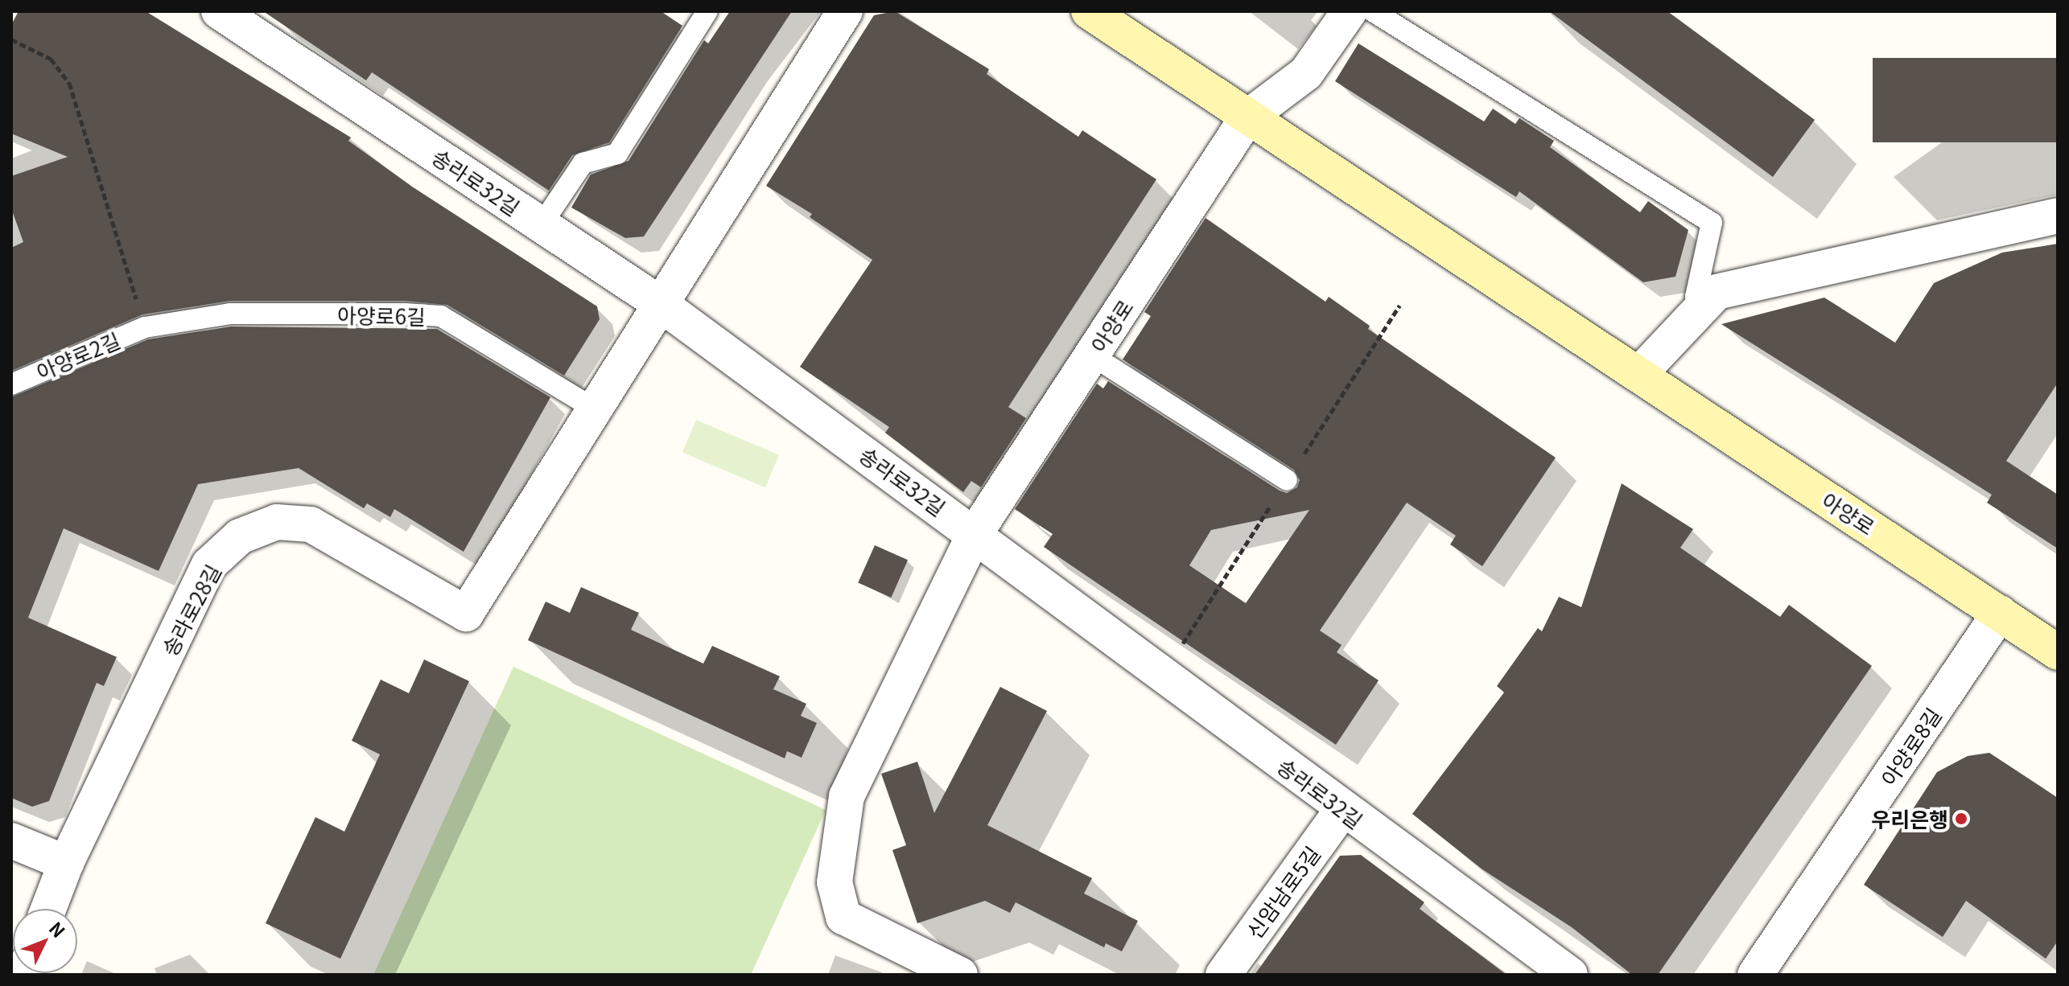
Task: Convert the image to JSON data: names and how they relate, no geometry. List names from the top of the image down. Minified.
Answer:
{"streets":{"main road":["아양로"],"street":["송라로32길","송라로28길","아양로8길","신암남로5길"],"lane":["아양로6길","아양로2길"]},"crossings":[["송라로32길","아양로"],["송라로32길","신암남로5길"],["아양로6길","아양로2길"],["아양로6길","송라로28길"],["아양로","아양로8길"]],"places":["우리은행"],"north":"top right"}
